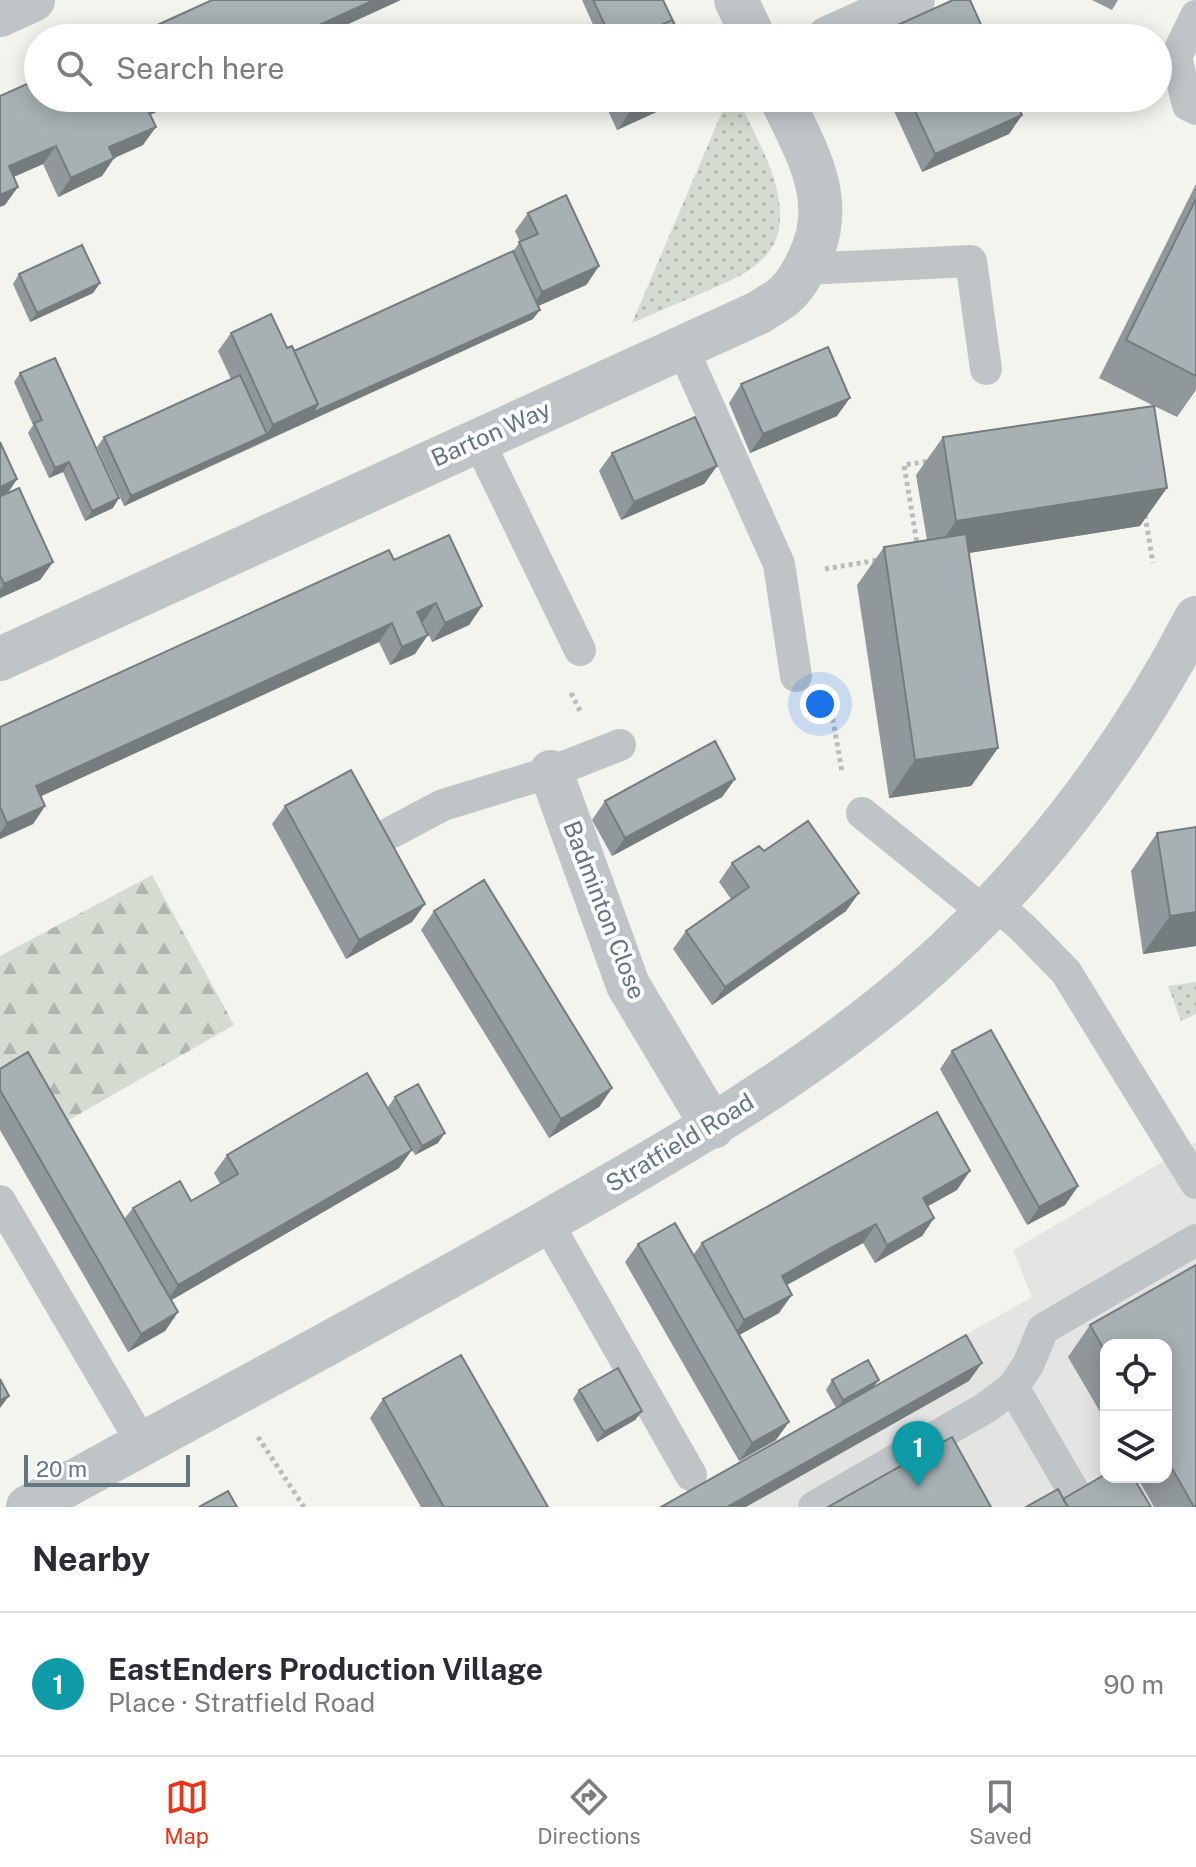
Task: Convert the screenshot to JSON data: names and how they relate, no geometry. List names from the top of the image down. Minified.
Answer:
{"streets":{"street":["Barton Way","Badminton Close","Stratfield Road"]},"crossings":[["Badminton Close","Stratfield Road"]],"scale_bar":"20 m","page":{"search":"Search here","pins":"1","scale":"20 m","heading":"Nearby","list":[{"mark":"1","name":"EastEnders Production Village","note":"Place · Stratfield Road","value":"90 m"}],"nav":["Map","Directions","Saved"]}}
